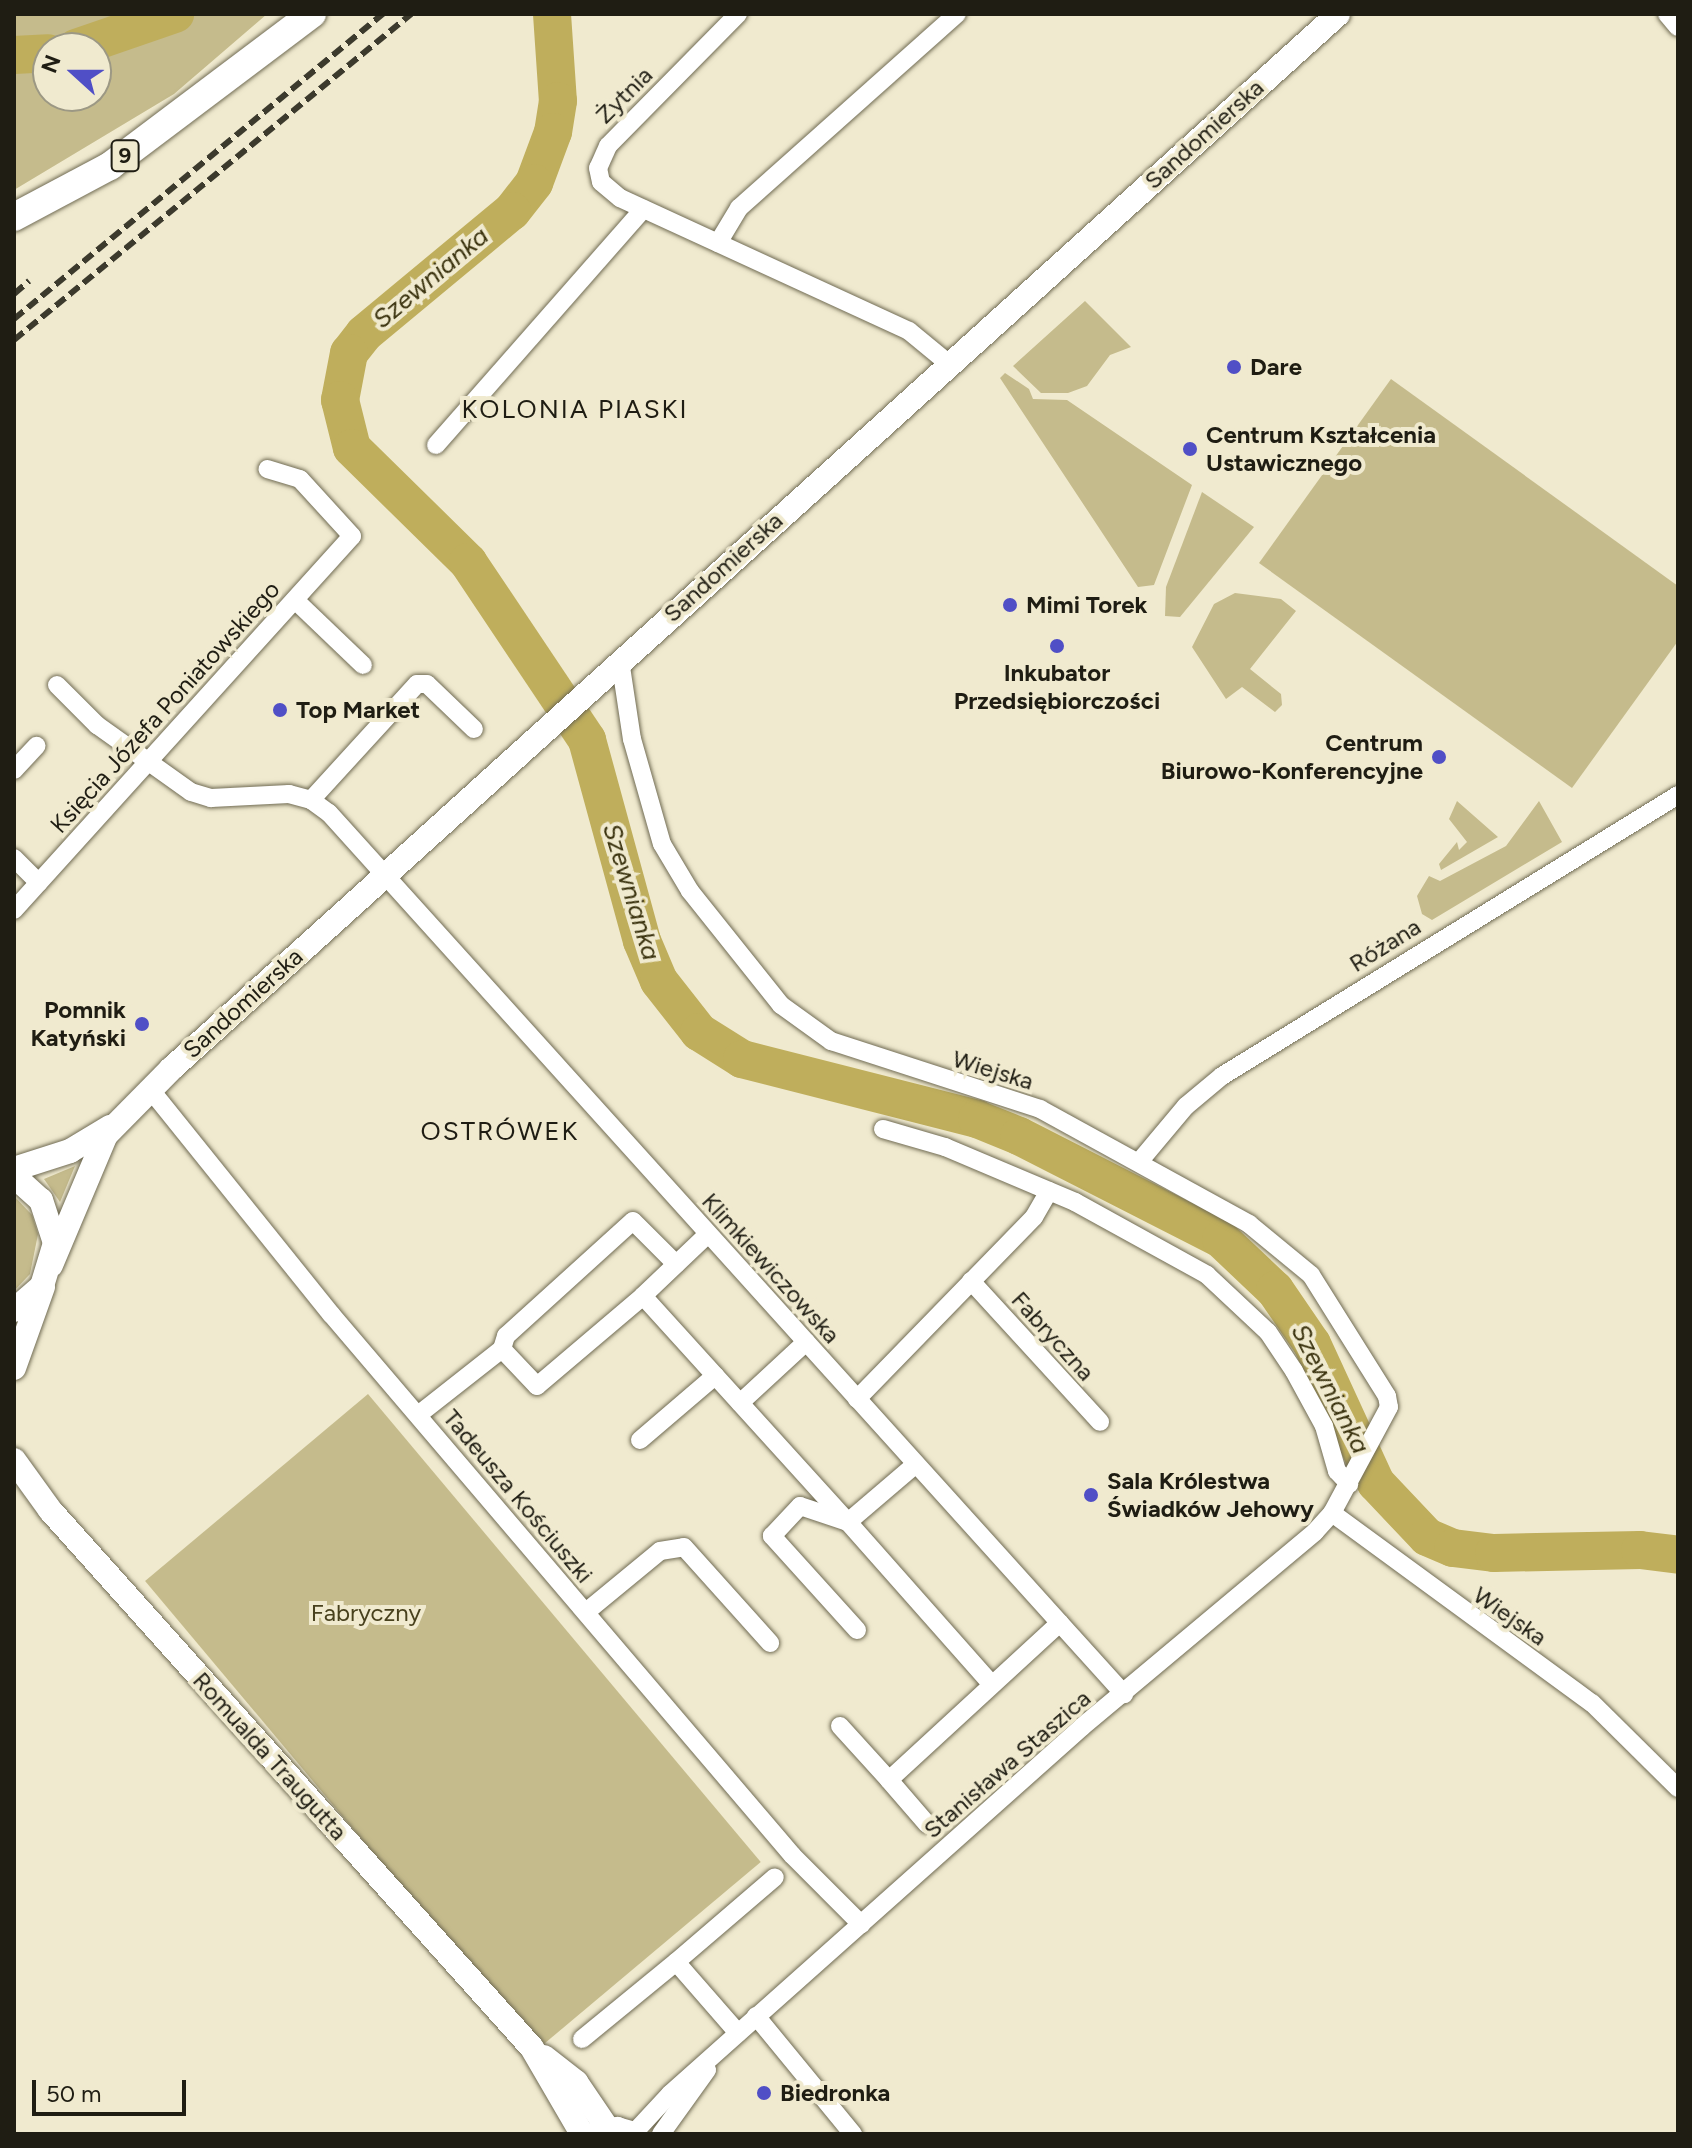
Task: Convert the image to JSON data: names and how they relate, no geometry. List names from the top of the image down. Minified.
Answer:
{"streets":{"main road":["9"],"street":["Żytnia","Sandomierska","Księcia Józefa Poniatowskiego","Różana","Wiejska","Klimkiewiczowska","Fabryczna","Tadeusza Kościuszki","Romualda Traugutta","Stanisława Staszica"]},"crossings":[["Sandomierska","Wiejska"],["Sandomierska","Klimkiewiczowska"],["Sandomierska","Tadeusza Kościuszki"],["Różana","Wiejska"],["Wiejska","Stanisława Staszica"],["Klimkiewiczowska","Stanisława Staszica"],["Tadeusza Kościuszki","Stanisława Staszica"]],"districts":["KOLONIA PIASKI","OSTRÓWEK"],"water":["Szewnianka"],"parks":["Fabryczny"],"places":["Dare","Centrum Kształcenia Ustawicznego","Mimi Torek","Inkubator Przedsiębiorczości","Top Market","Centrum Biurowo-Konferencyjne","Pomnik Katyński","Sala Królestwa Świadków Jehowy","Biedronka"],"scale_bar":"50 m","north":"left"}
